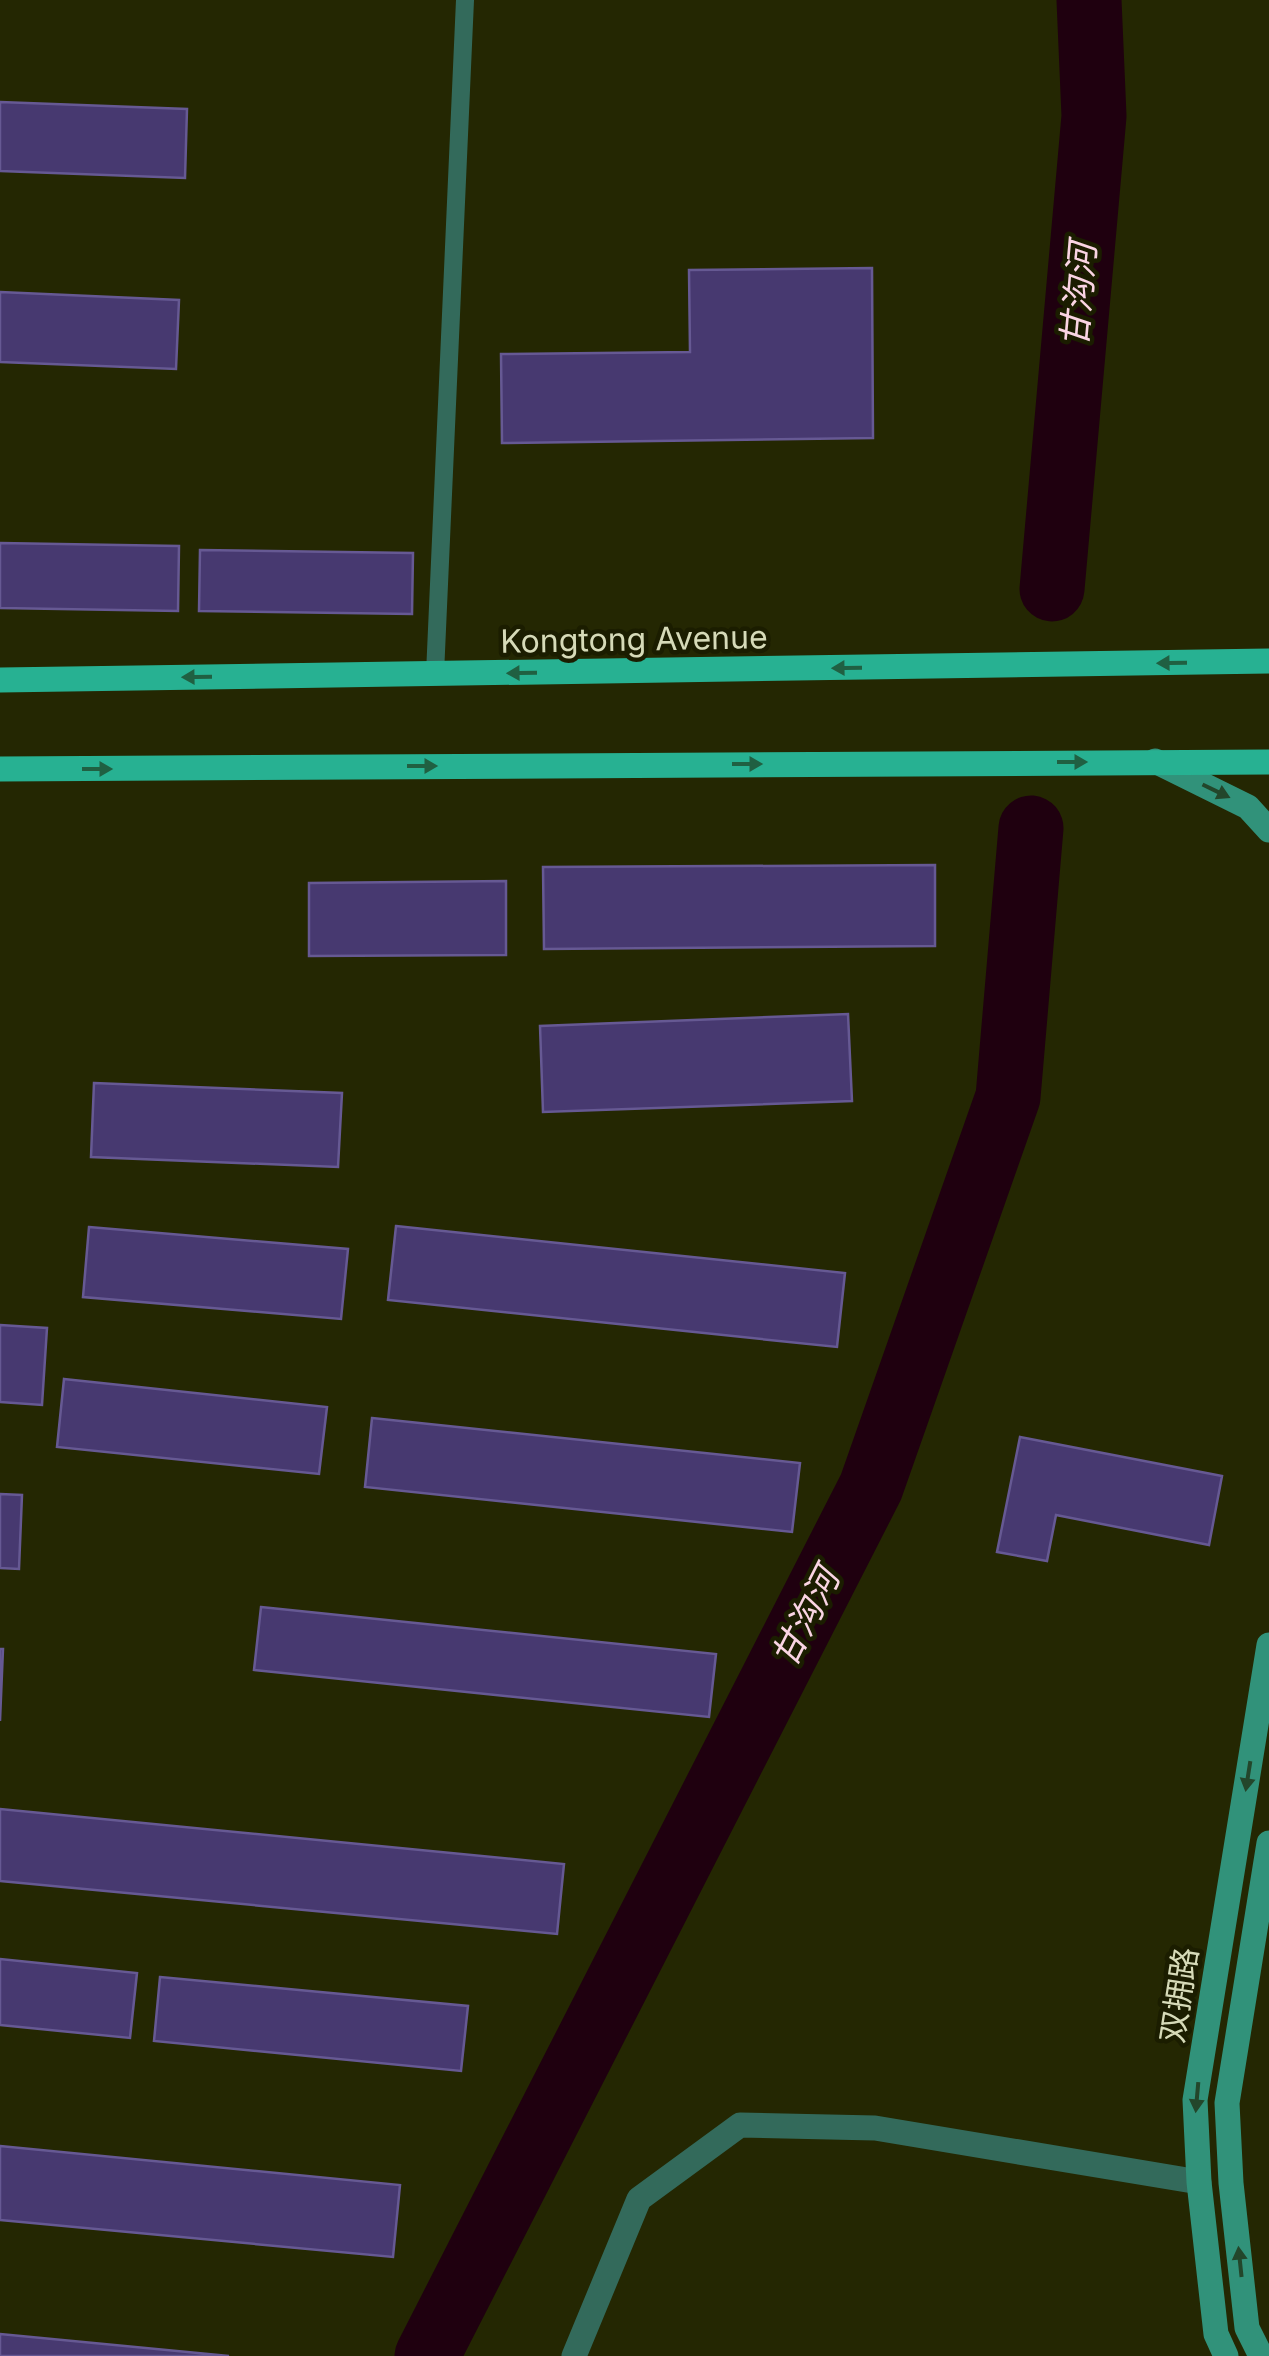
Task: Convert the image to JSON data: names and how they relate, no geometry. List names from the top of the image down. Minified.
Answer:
{"streets":{"main road":["Kongtong Avenue","双拥路"]},"water":["甘沟河"]}
